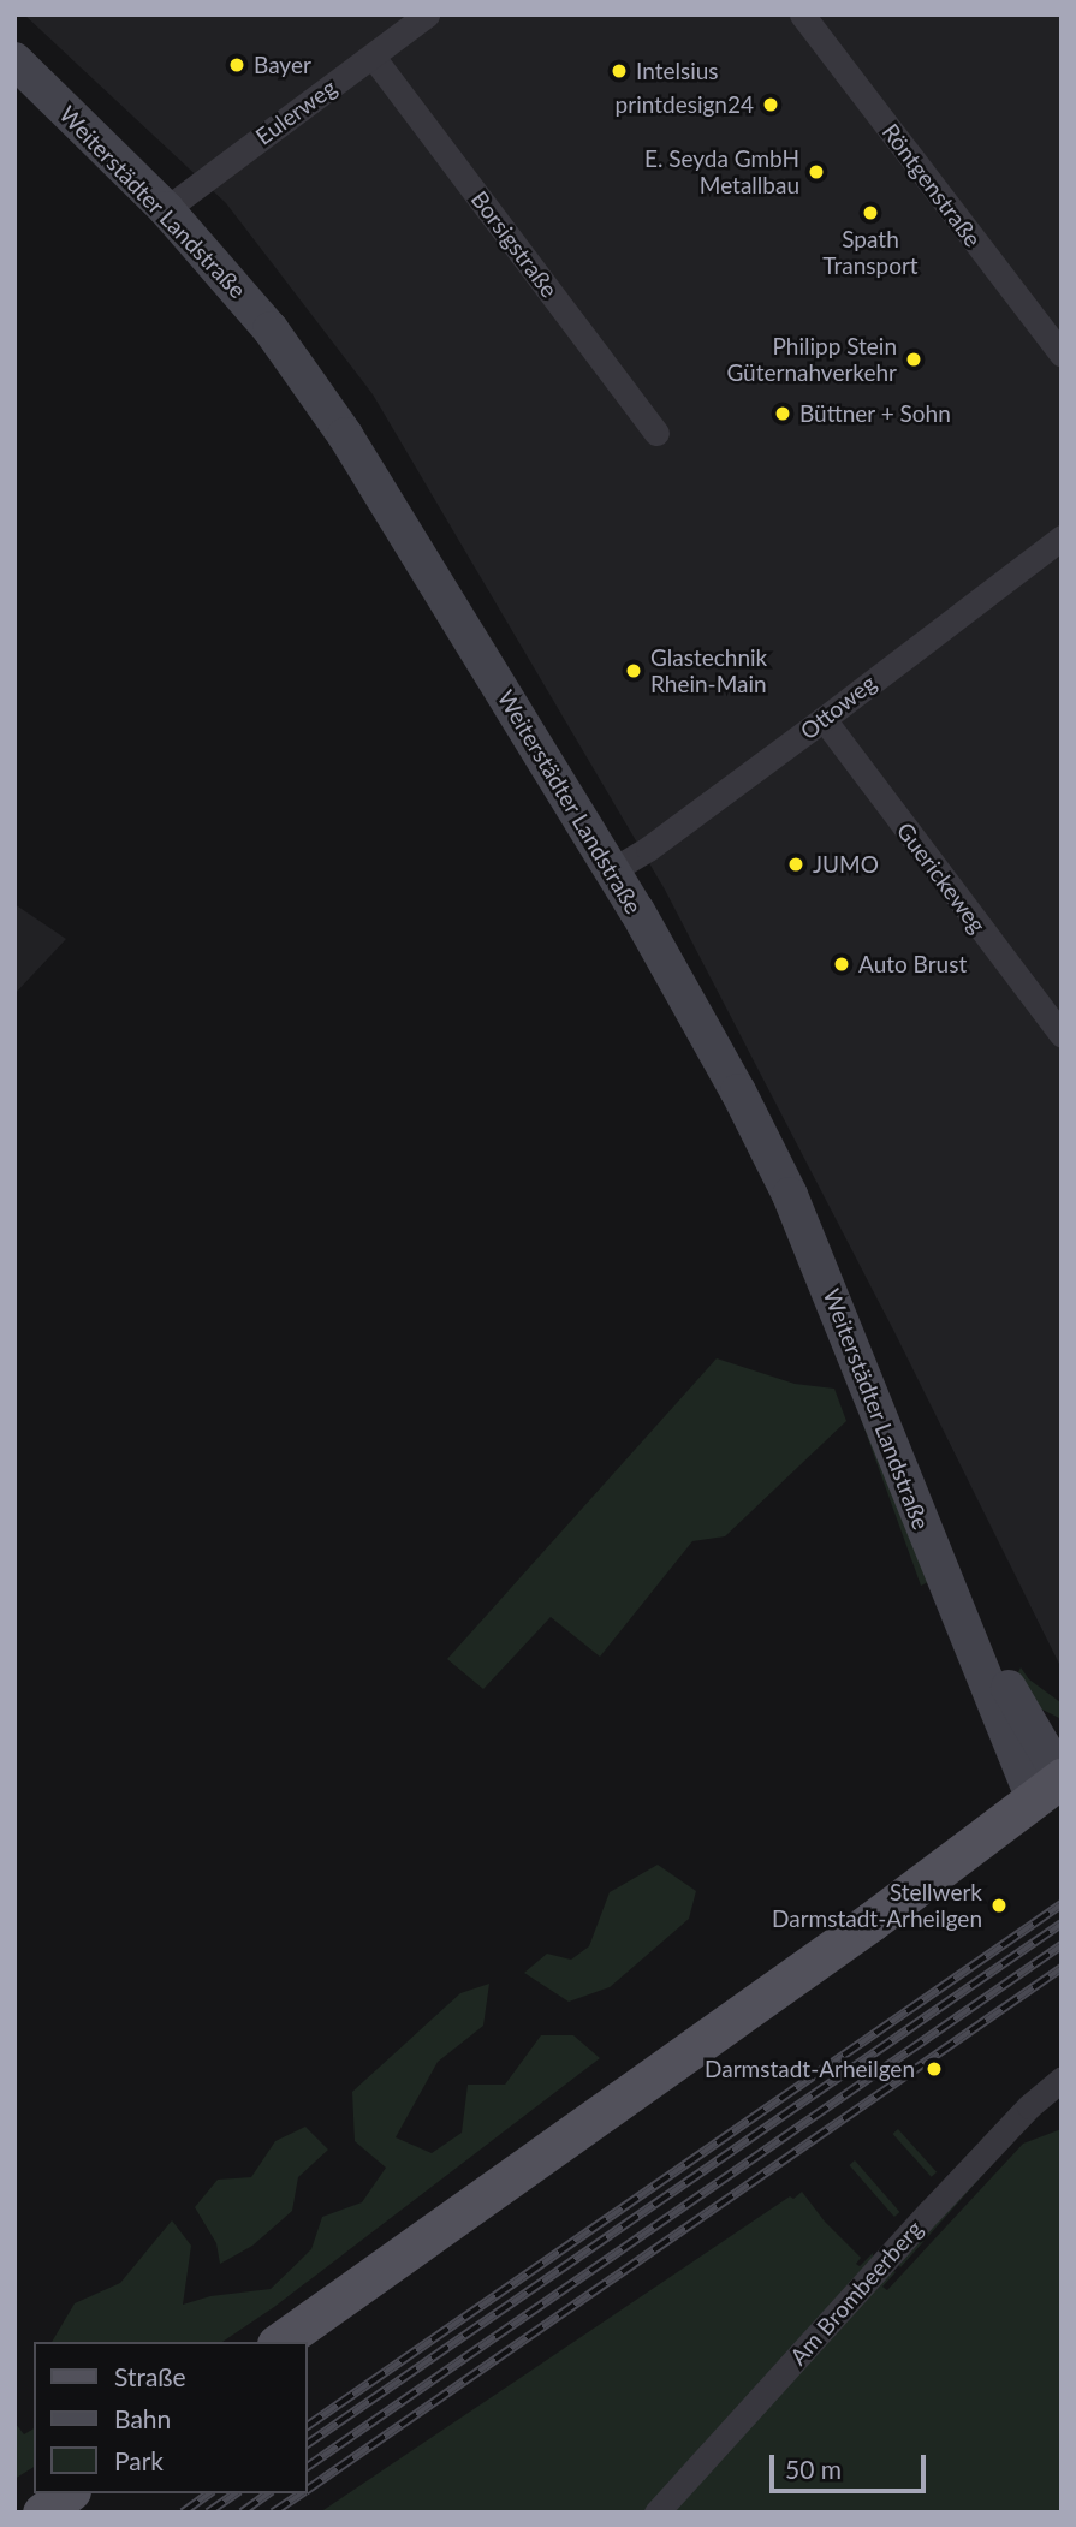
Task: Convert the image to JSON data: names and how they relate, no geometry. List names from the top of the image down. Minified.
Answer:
{"streets":{"street":["Eulerweg","Röntgenstraße","Weiterstädter Landstraße","Borsigstraße","Ottoweg","Guerickeweg","Am Brombeerberg"]},"crossings":[["Eulerweg","Weiterstädter Landstraße"],["Eulerweg","Borsigstraße"],["Weiterstädter Landstraße","Ottoweg"],["Ottoweg","Guerickeweg"]],"places":["Bayer","Intelsius","printdesign24","E. Seyda GmbH Metallbau","Spath Transport","Philipp Stein Güternahverkehr","Büttner + Sohn","Glastechnik Rhein-Main","JUMO","Auto Brust","Stellwerk Darmstadt-Arheilgen","Darmstadt-Arheilgen"],"legend":["Straße","Bahn","Park"],"scale_bar":"50 m"}
